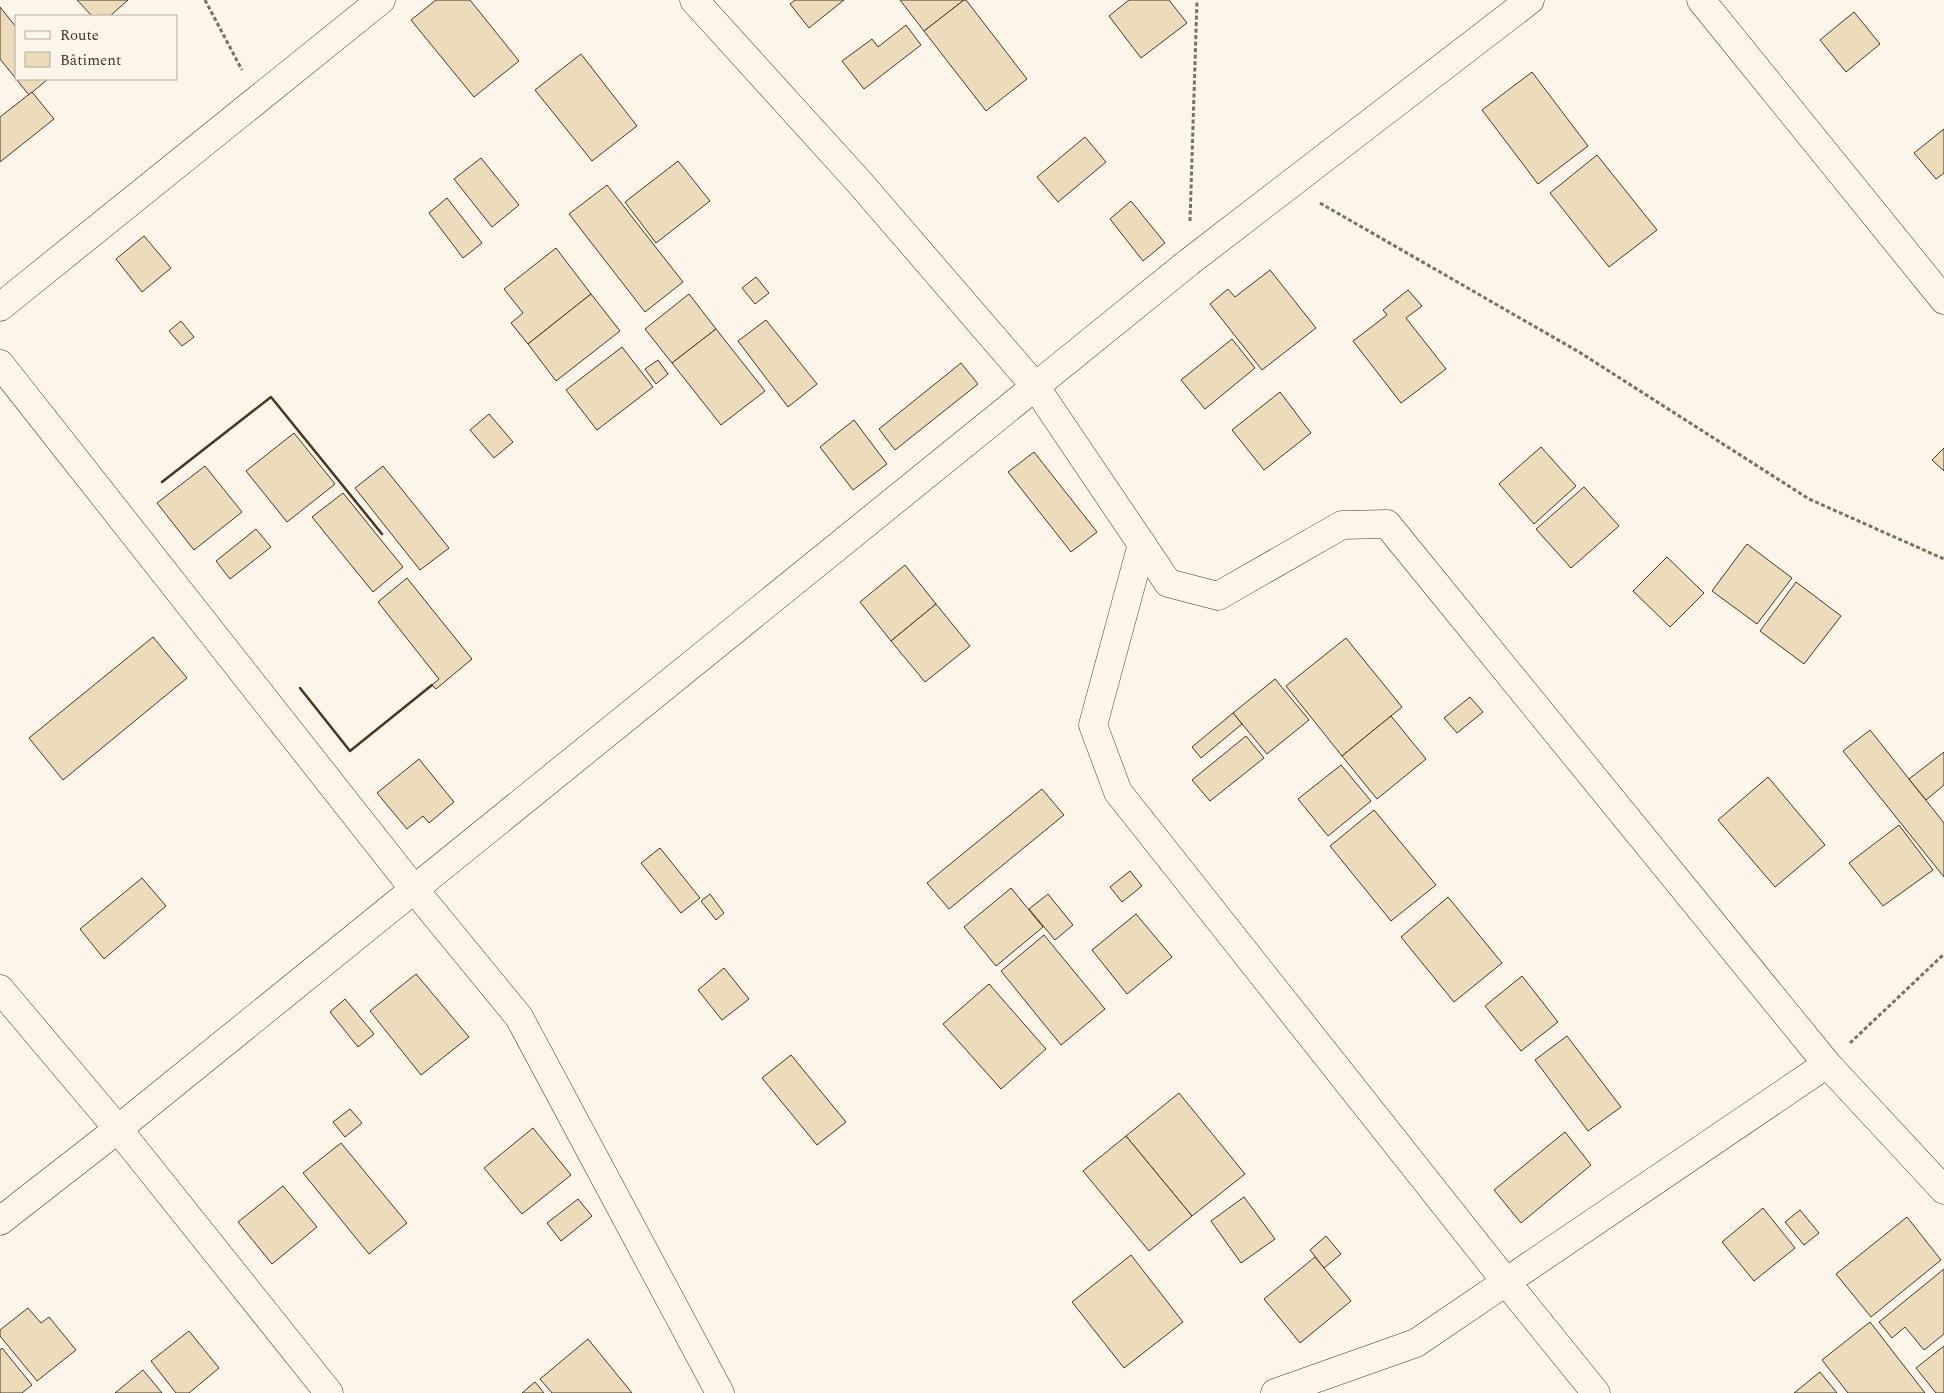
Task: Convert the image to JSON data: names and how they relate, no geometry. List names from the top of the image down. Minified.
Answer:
{"legend":["Route","Bâtiment"]}
